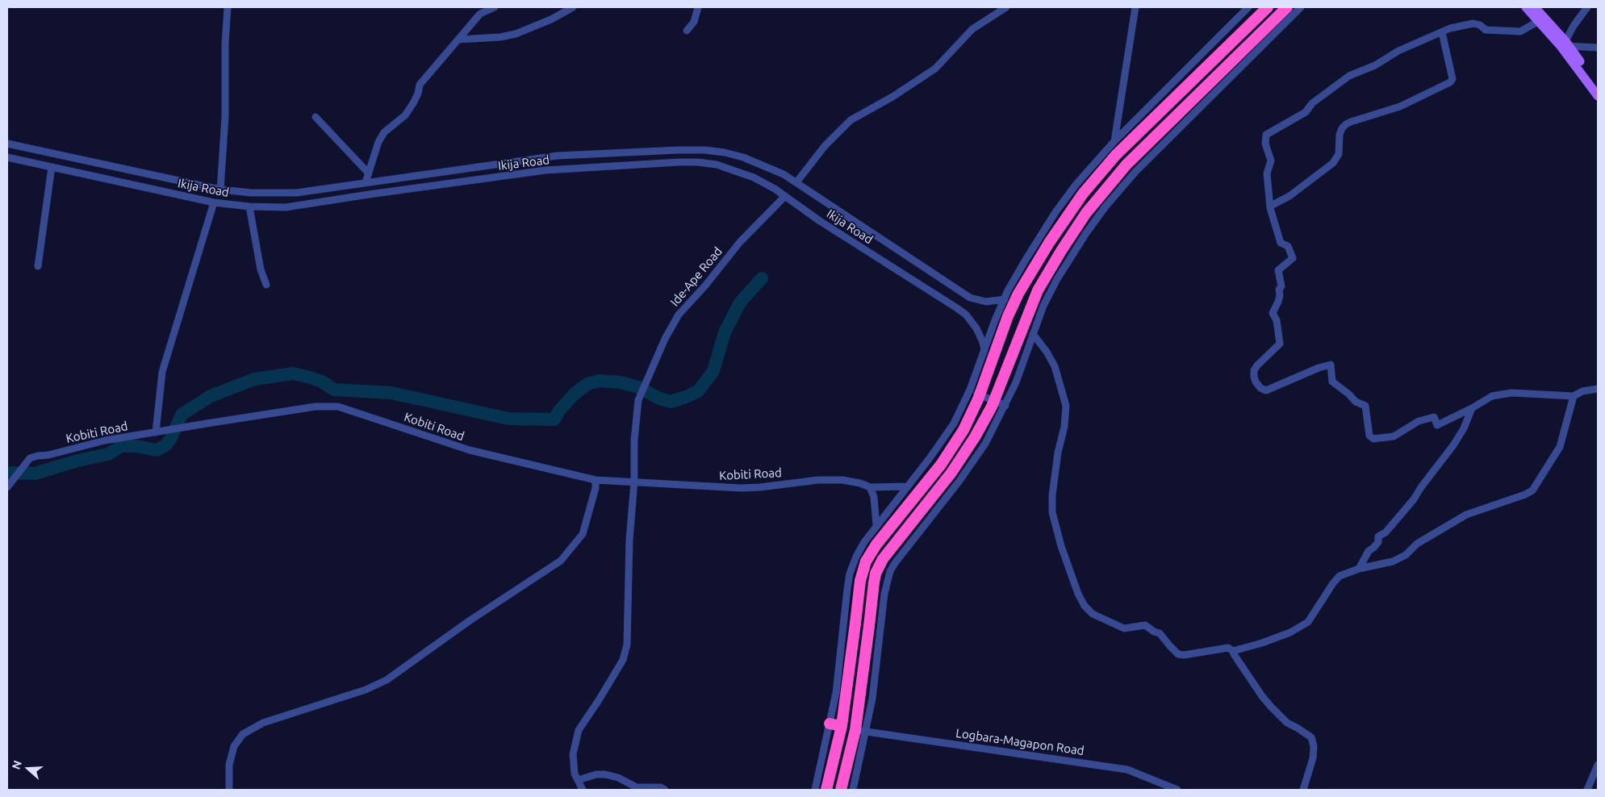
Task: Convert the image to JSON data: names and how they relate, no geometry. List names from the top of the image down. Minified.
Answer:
{"streets":{"street":["Ikija Road","Ide-Ape Road","Kobiti Road","Logbara-Magapon Road"]},"crossings":[["Ikija Road","Ide-Ape Road"],["Ide-Ape Road","Kobiti Road"]],"north":"left"}
